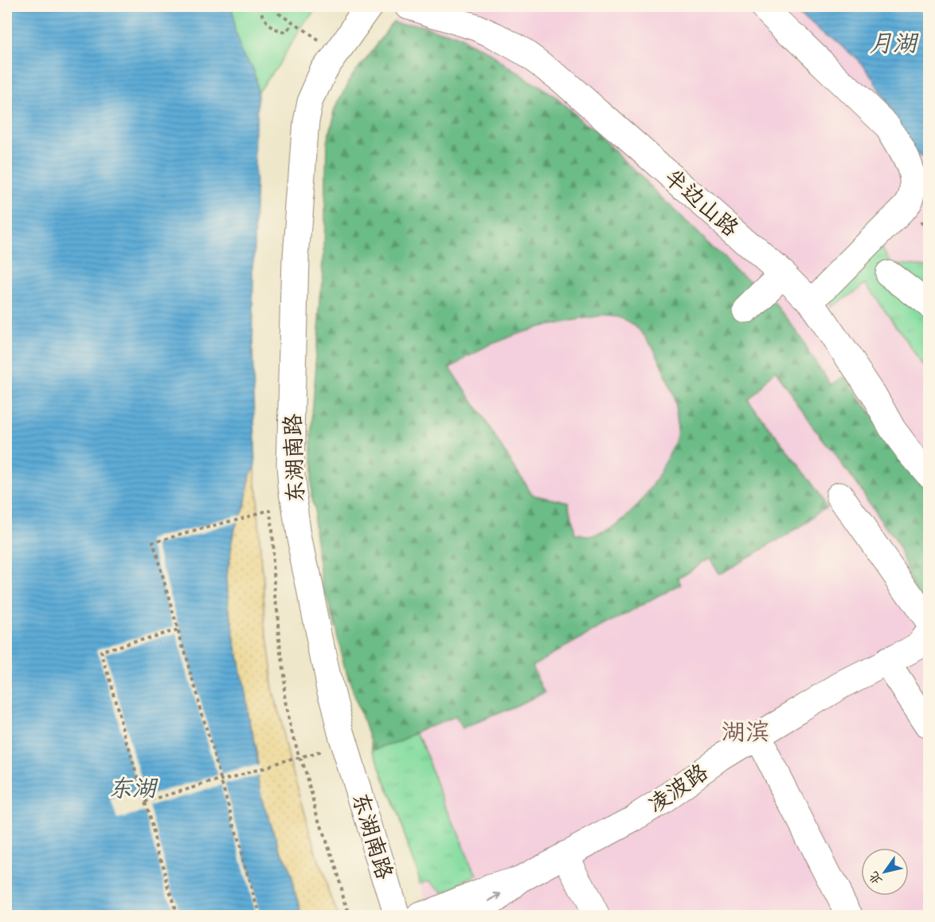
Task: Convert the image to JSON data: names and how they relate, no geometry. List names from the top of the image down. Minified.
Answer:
{"streets":{"street":["半边山路","东湖南路","凌波路"]},"districts":["湖滨"],"water":["月湖","东湖"],"north":"bottom left"}
